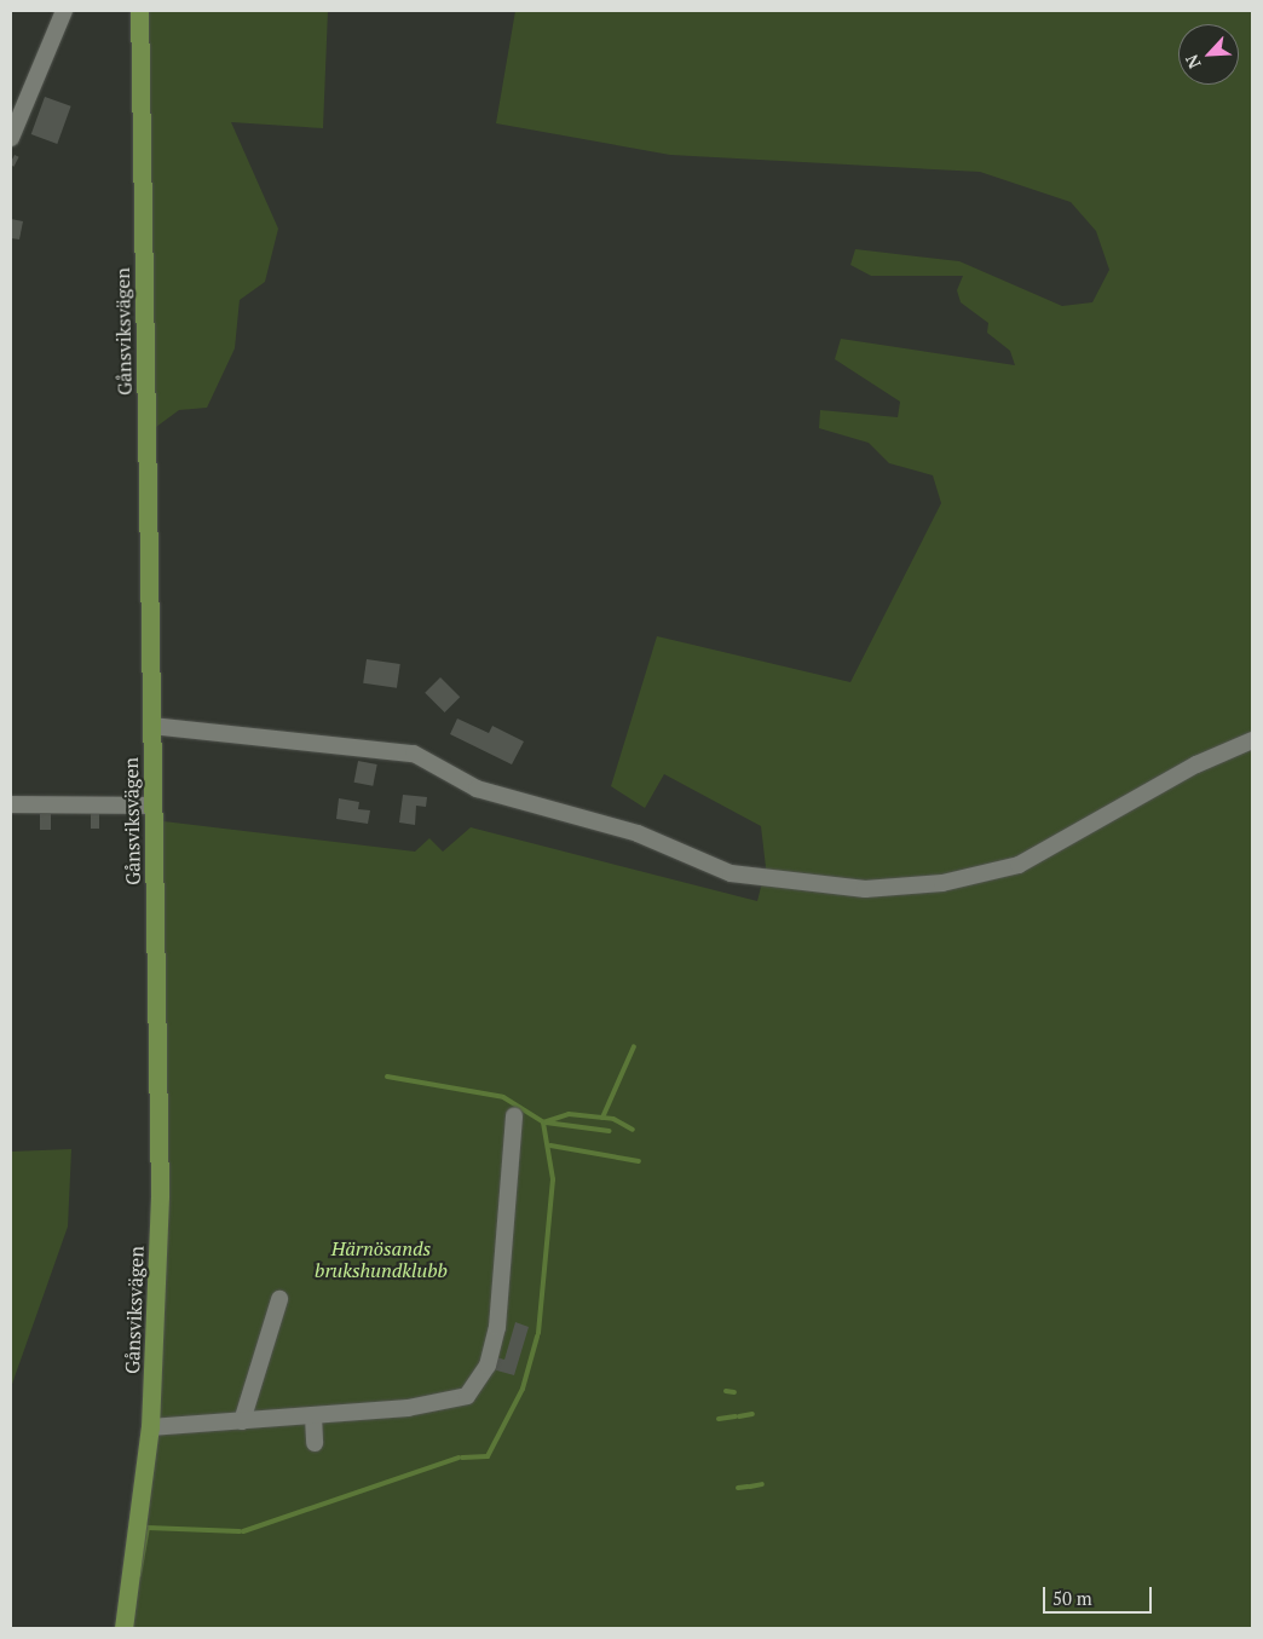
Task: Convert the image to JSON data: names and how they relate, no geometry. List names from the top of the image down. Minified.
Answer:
{"streets":{"main road":["Gånsviksvägen"]},"parks":["Härnösands brukshundklubb"],"scale_bar":"50 m","north":"bottom left"}
